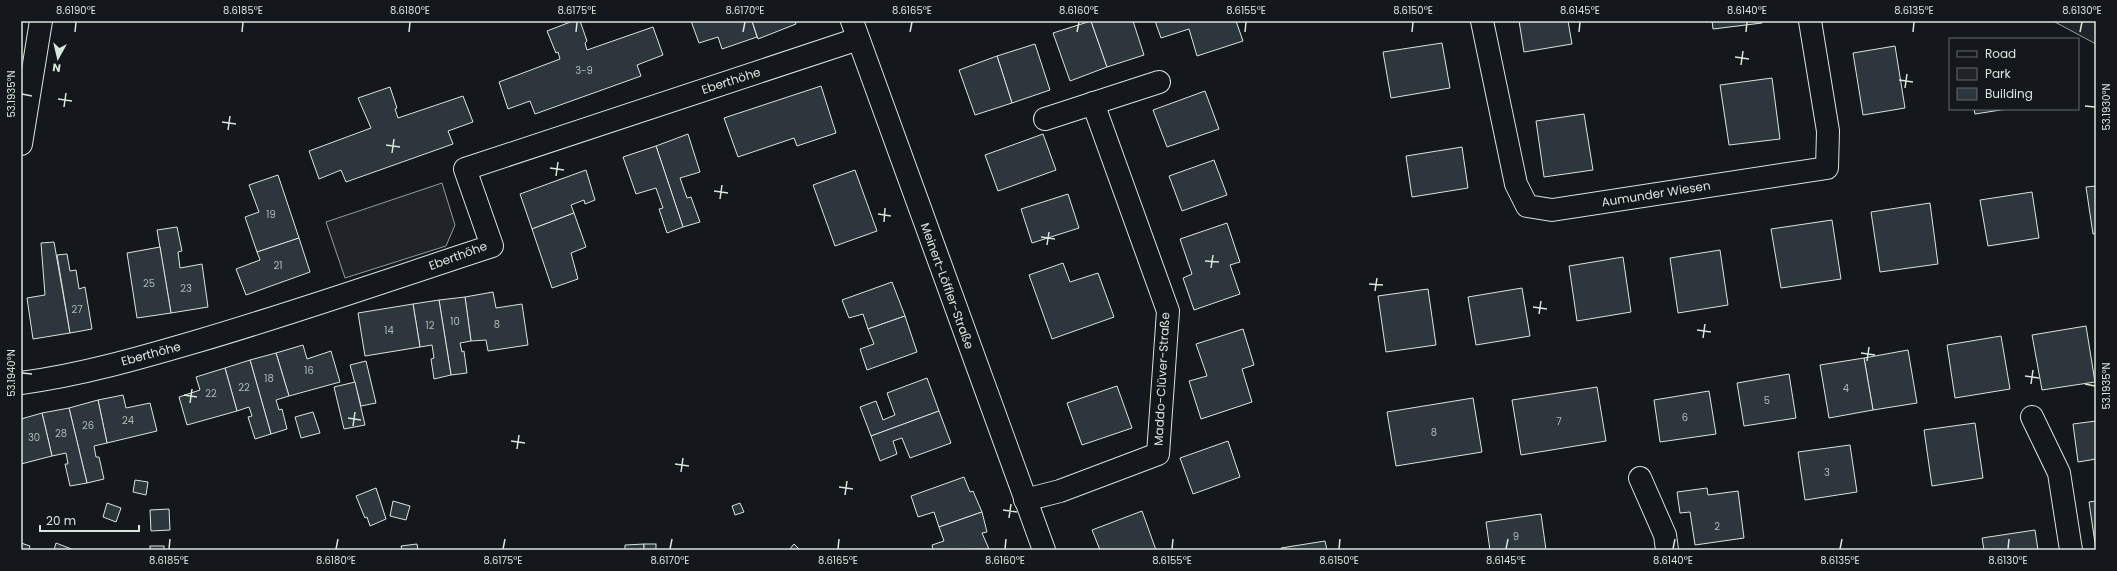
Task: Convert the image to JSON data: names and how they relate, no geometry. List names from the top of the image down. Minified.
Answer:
{"streets":{"street":["Eberthöhe","Aumunder Wiesen","Meinert-Löffler-Straße","Maddo-Clüver-Straße"]},"crossings":[["Eberthöhe","Meinert-Löffler-Straße"],["Meinert-Löffler-Straße","Maddo-Clüver-Straße"]],"house_numbers":["3-9","19","21","25","23","27","10","8","12","14","16","18","22","4","22","5","6","24","7","26","8","28","30","3","2","9"],"legend":["Road","Park","Building"],"scale_bar":"20 m","north":"bottom","coordinates":["8.6190°E","8.6185°E","8.6180°E","8.6175°E","8.6170°E","8.6165°E","8.6160°E","8.6155°E","8.6150°E","8.6145°E","8.6140°E","8.6135°E","8.6130°E","53.1935°N","53.1930°N","53.1940°N"]}
